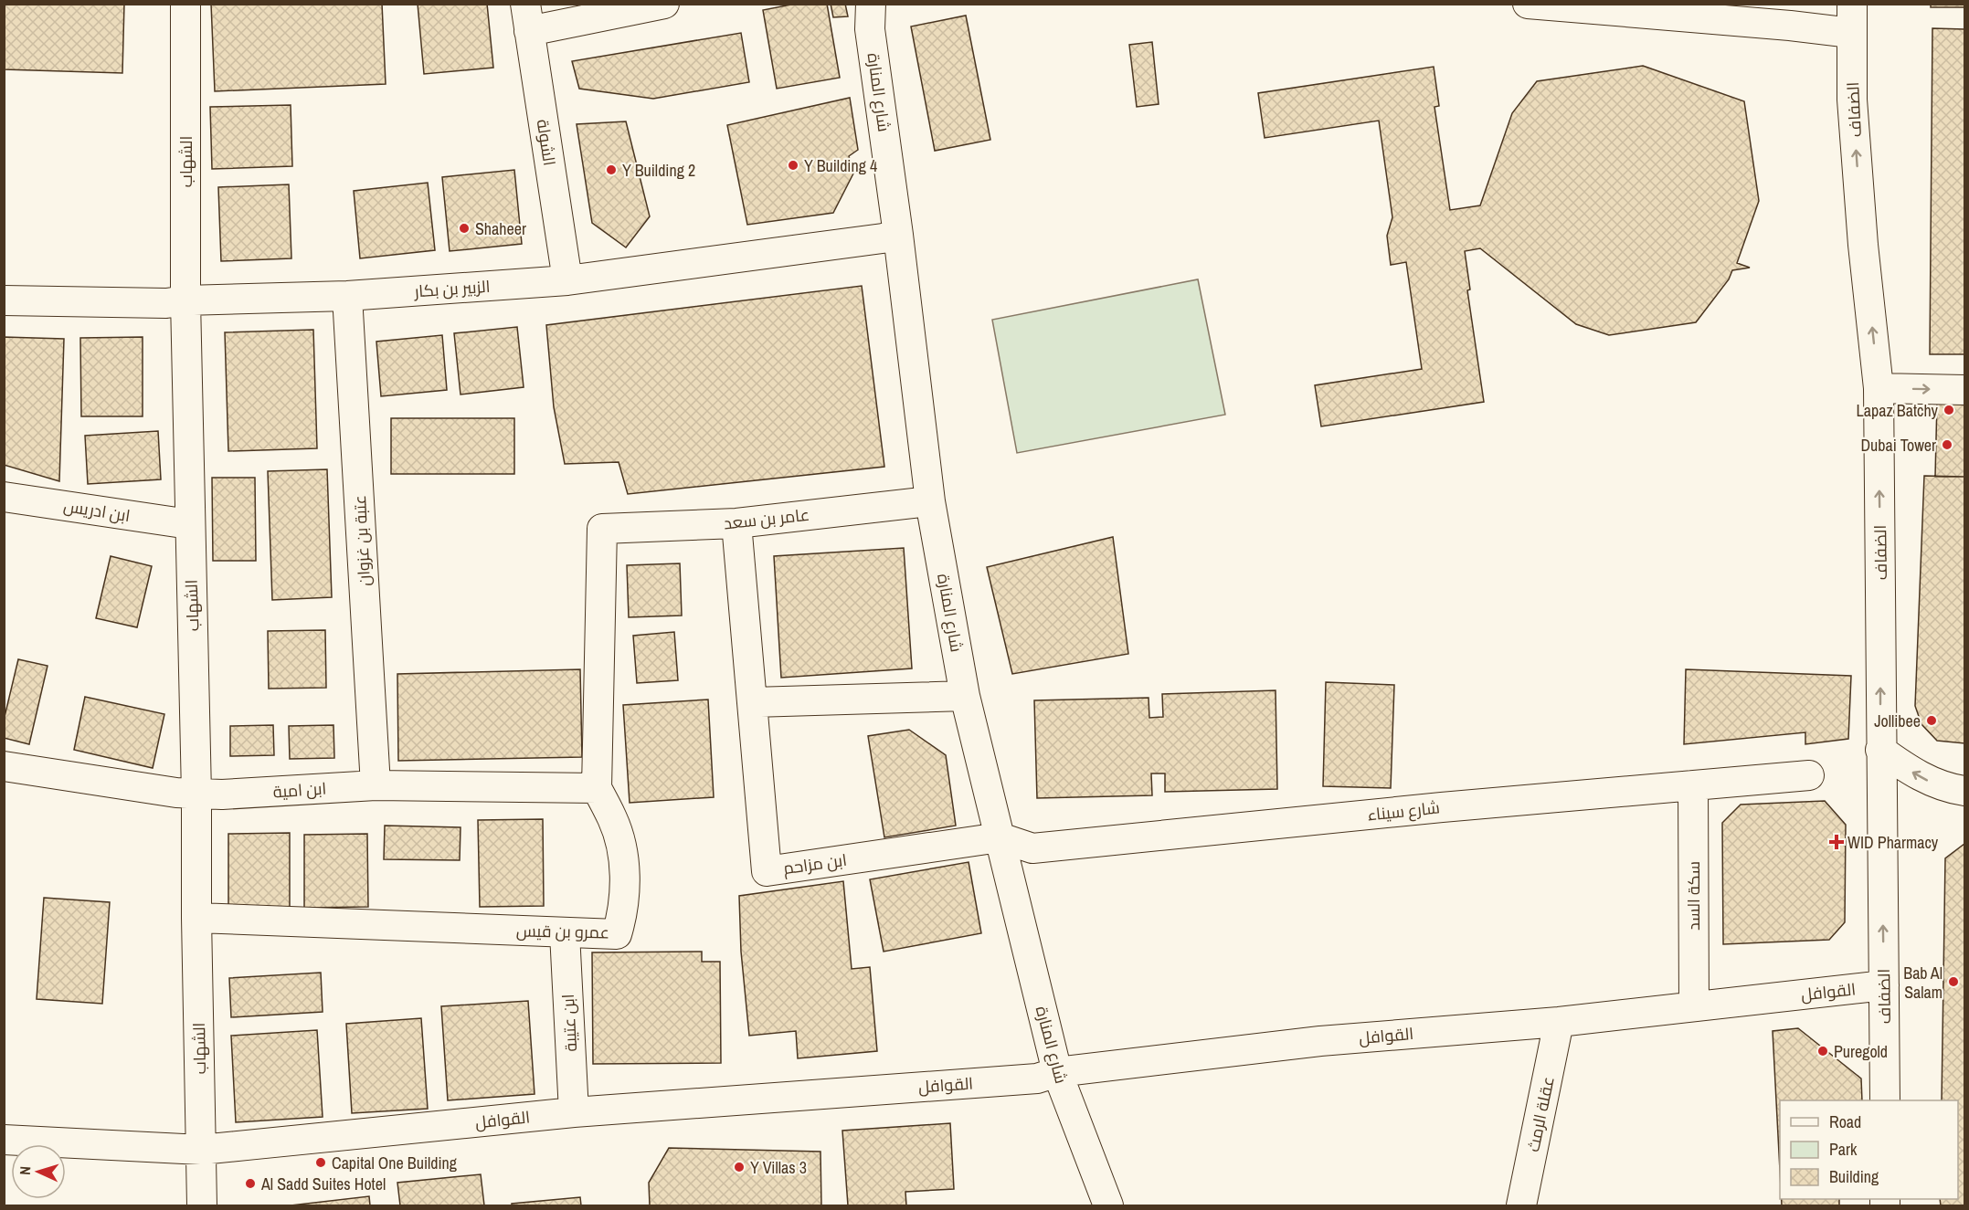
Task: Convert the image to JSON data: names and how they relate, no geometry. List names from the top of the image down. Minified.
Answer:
{"streets":{"street":["شارع المنارة","الضفاف","الشولة","الشهاب","الزبير بن بكار","ابن ادريس","عامر بن سعد","عتبة بن غزوان","ابن امية","شارع سيناء","ابن مزاحم","سكة السد","عمرو بن قيس","القوافل","ابن عتيبة","عقلة الرمث"]},"crossings":[["شارع المنارة","الزبير بن بكار"],["شارع المنارة","عامر بن سعد"],["شارع المنارة","شارع سيناء"],["شارع المنارة","ابن مزاحم"],["شارع المنارة","القوافل"],["الضفاف","القوافل"],["الشولة","الزبير بن بكار"],["الشهاب","الزبير بن بكار"],["الشهاب","ابن ادريس"],["الشهاب","ابن امية"],["الشهاب","عمرو بن قيس"],["الشهاب","القوافل"],["الزبير بن بكار","عتبة بن غزوان"],["عامر بن سعد","ابن مزاحم"],["عامر بن سعد","عمرو بن قيس"],["عتبة بن غزوان","ابن امية"],["ابن امية","عمرو بن قيس"],["شارع سيناء","ابن مزاحم"],["شارع سيناء","سكة السد"],["سكة السد","القوافل"],["عمرو بن قيس","ابن عتيبة"],["القوافل","ابن عتيبة"],["القوافل","عقلة الرمث"]],"one_way":["الضفاف"],"places":{"other":["Y Building 4","Y Building 2","Shaheer","Lapaz Batchy","Dubai Tower","Jollibee","Bab Al Salam","Puregold","Capital One Building","Y Villas 3","Al Sadd Suites Hotel"],"health":["WID Pharmacy"]},"legend":["Road","Park","Building"],"north":"left"}
